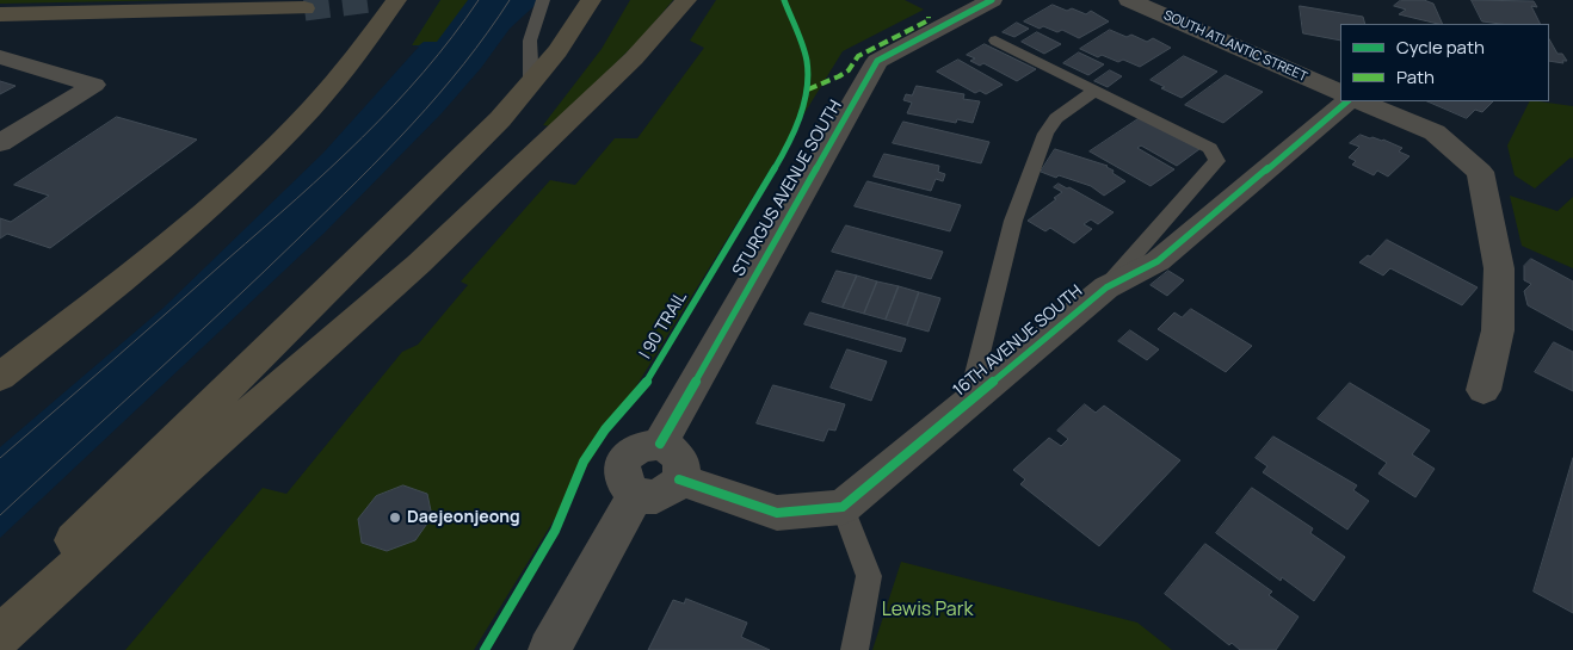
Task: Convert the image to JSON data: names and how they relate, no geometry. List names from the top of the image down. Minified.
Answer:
{"streets":{"street":["SOUTH ATLANTIC STREET","STURGUS AVENUE SOUTH","16TH AVENUE SOUTH"],"cycle path":["I 90 TRAIL"]},"parks":["Lewis Park"],"places":["Daejeonjeong"],"legend":["Cycle path","Path"]}
